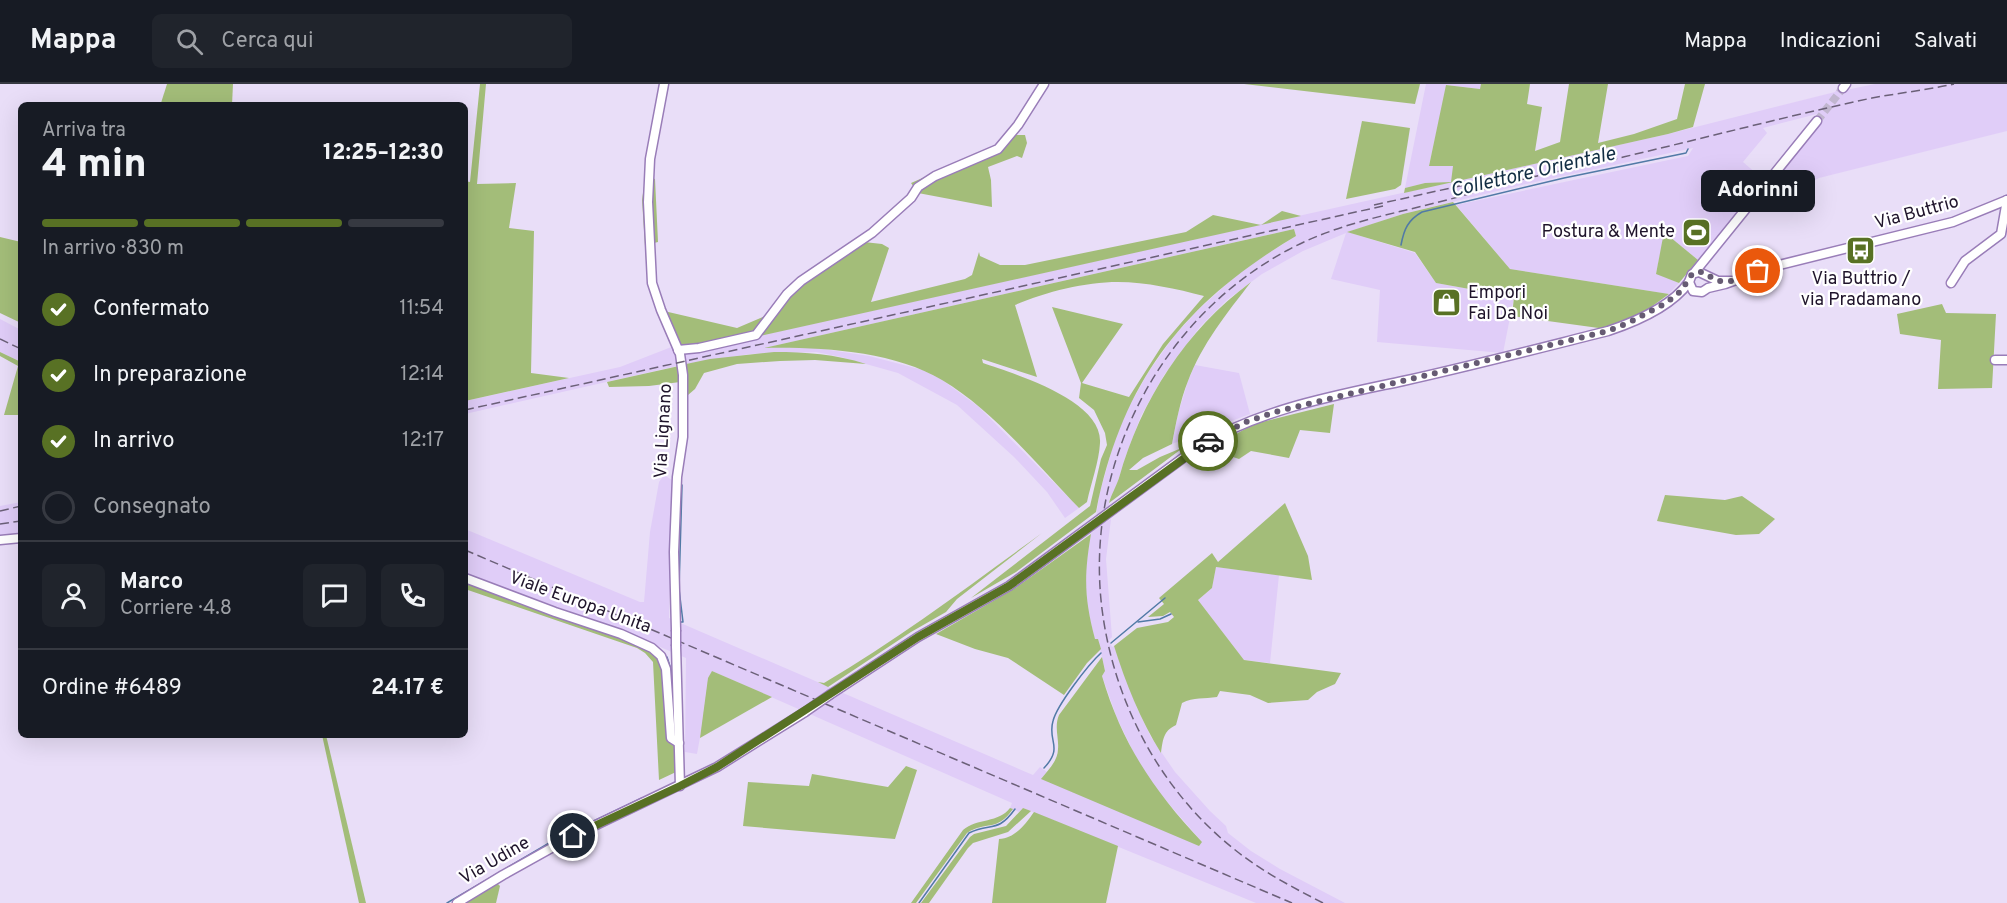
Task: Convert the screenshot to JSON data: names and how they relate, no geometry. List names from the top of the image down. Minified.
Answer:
{"streets":{"street":["Via Buttrio","Via Lignano","Viale Europa Unita","Via Udine"]},"crossings":[["Via Buttrio","Via Lignano"],["Via Buttrio","Via Udine"],["Via Lignano","Viale Europa Unita"],["Via Lignano","Via Udine"]],"water":["Collettore Orientale"],"places":{"sports":["Postura & Mente"],"bus stop":["Via Buttrio / via Pradamano"],"other":["Adorinni"],"shop":["Empori Fai Da Noi"]},"page":{"header":"Mappa","search":"Cerca qui","nav":["Mappa","Indicazioni","Salvati"],"heading":["4 min","Arriva tra","12:25–12:30"],"panel":["Marco","Corriere · 4.8","Ordine #6489","24.17 €"],"bubble":"Adorinni","bar":"In arrivo · 830 m","list":[["Confermato","11:54"],["In preparazione","12:14"],["In arrivo","12:17"],"Consegnato"]}}
